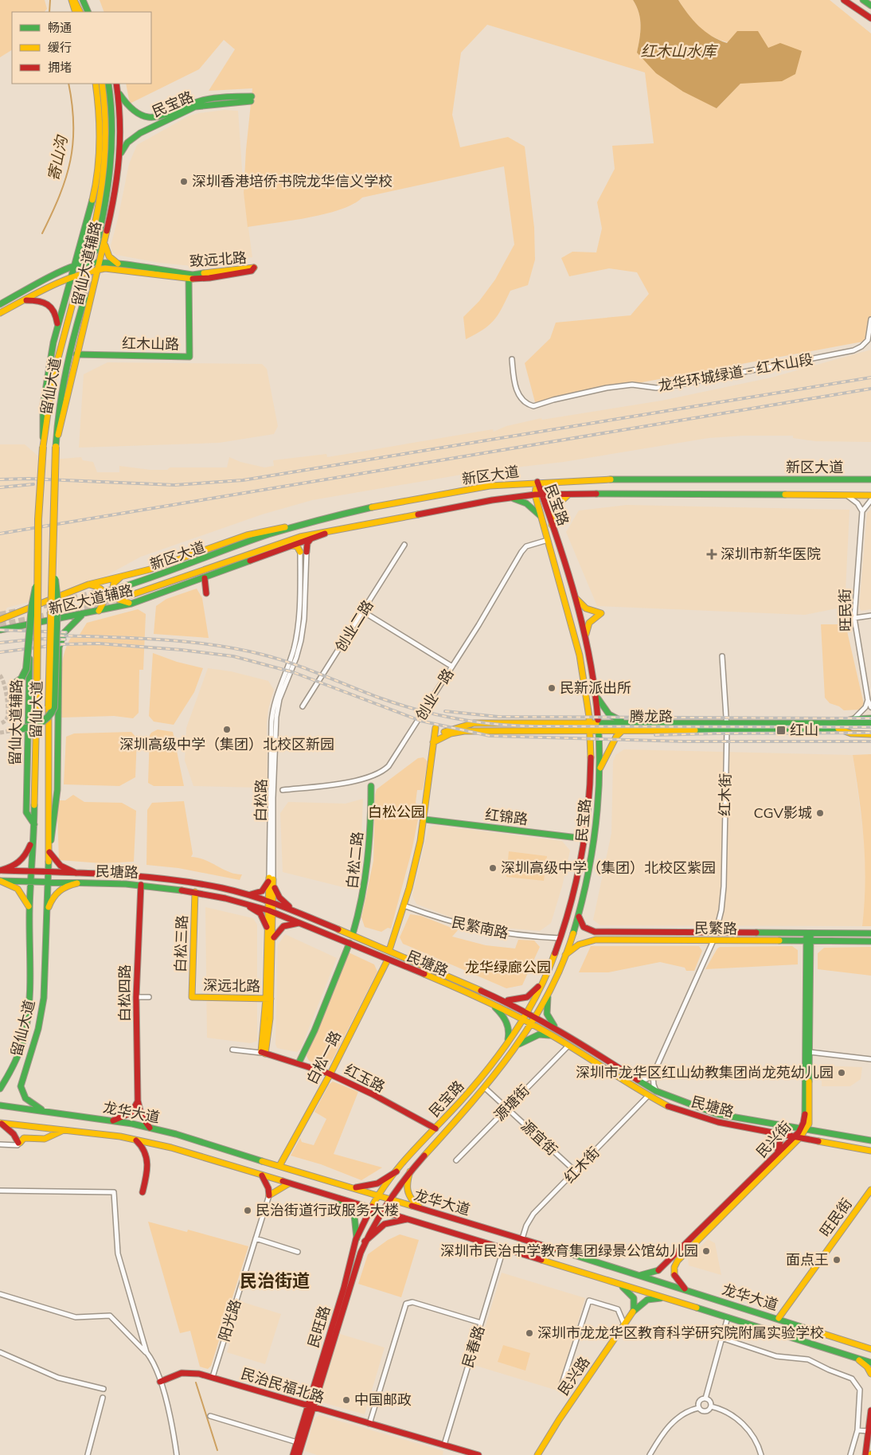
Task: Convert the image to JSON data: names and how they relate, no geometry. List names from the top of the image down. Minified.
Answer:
{"streets":{"main road":["民宝路","致远北路","留仙大道辅路","红木山路","留仙大道","新区大道","新区大道辅路","旺民街","腾龙路","白松路","红锦路","白松二路","民塘路","民繁路","白松三路","深远北路","白松四路","白松一路","红玉路","龙华大道","民兴街","民旺路","民兴路","民治民福北路"],"street":["龙华环城绿道 - 红木山段","创业二路","创业一路","红木街","民繁南路","源塘街","源宜街","阳光路","民春路"]},"crossings":[["民宝路","留仙大道辅路"],["民宝路","新区大道"],["民宝路","创业一路"],["民宝路","腾龙路"],["民宝路","红锦路"],["民宝路","民塘路"],["民宝路","民繁南路"],["民宝路","民繁路"],["民宝路","红玉路"],["民宝路","龙华大道"],["民宝路","源宜街"],["民宝路","民旺路"],["致远北路","留仙大道辅路"],["致远北路","红木山路"],["留仙大道辅路","红木山路"],["留仙大道辅路","留仙大道"],["留仙大道辅路","新区大道辅路"],["留仙大道","民塘路"],["留仙大道","龙华大道"],["新区大道","新区大道辅路"],["旺民街","龙华大道"],["腾龙路","红木街"],["红木街","民塘路"],["红木街","民繁路"],["红木街","龙华大道"],["红木街","源宜街"],["白松路","民塘路"],["白松路","深远北路"],["白松路","红玉路"],["白松二路","民塘路"],["民塘路","白松三路"],["民塘路","白松四路"],["民塘路","白松一路"],["民塘路","源塘街"],["民塘路","民兴街"],["民繁路","民兴街"],["白松三路","深远北路"],["白松四路","龙华大道"],["白松一路","红玉路"],["白松一路","龙华大道"],["源塘街","源宜街"],["龙华大道","民兴街"],["龙华大道","民旺路"],["龙华大道","民春路"],["龙华大道","民兴路"],["阳光路","民治民福北路"],["民旺路","民治民福北路"],["民春路","民治民福北路"]],"districts":["民治街道"],"water":["红木山水库","寄山沟"],"parks":["白松公园","龙华绿廊公园"],"places":{"other":["深圳香港培侨书院龙华信义学校","民新派出所","深圳高级中学（集团）北校区新园","CGV影城","深圳高级中学（集团）北校区紫园","深圳市龙华区红山幼教集团尚龙苑幼儿园","民治街道行政服务大楼","深圳市民治中学教育集团绿景公馆幼儿园","面点王","深圳市龙龙华区教育科学研究院附属实验学校","中国邮政"],"health":["深圳市新华医院"],"transit":["红山"]},"legend":["畅通","缓行","拥堵"]}
